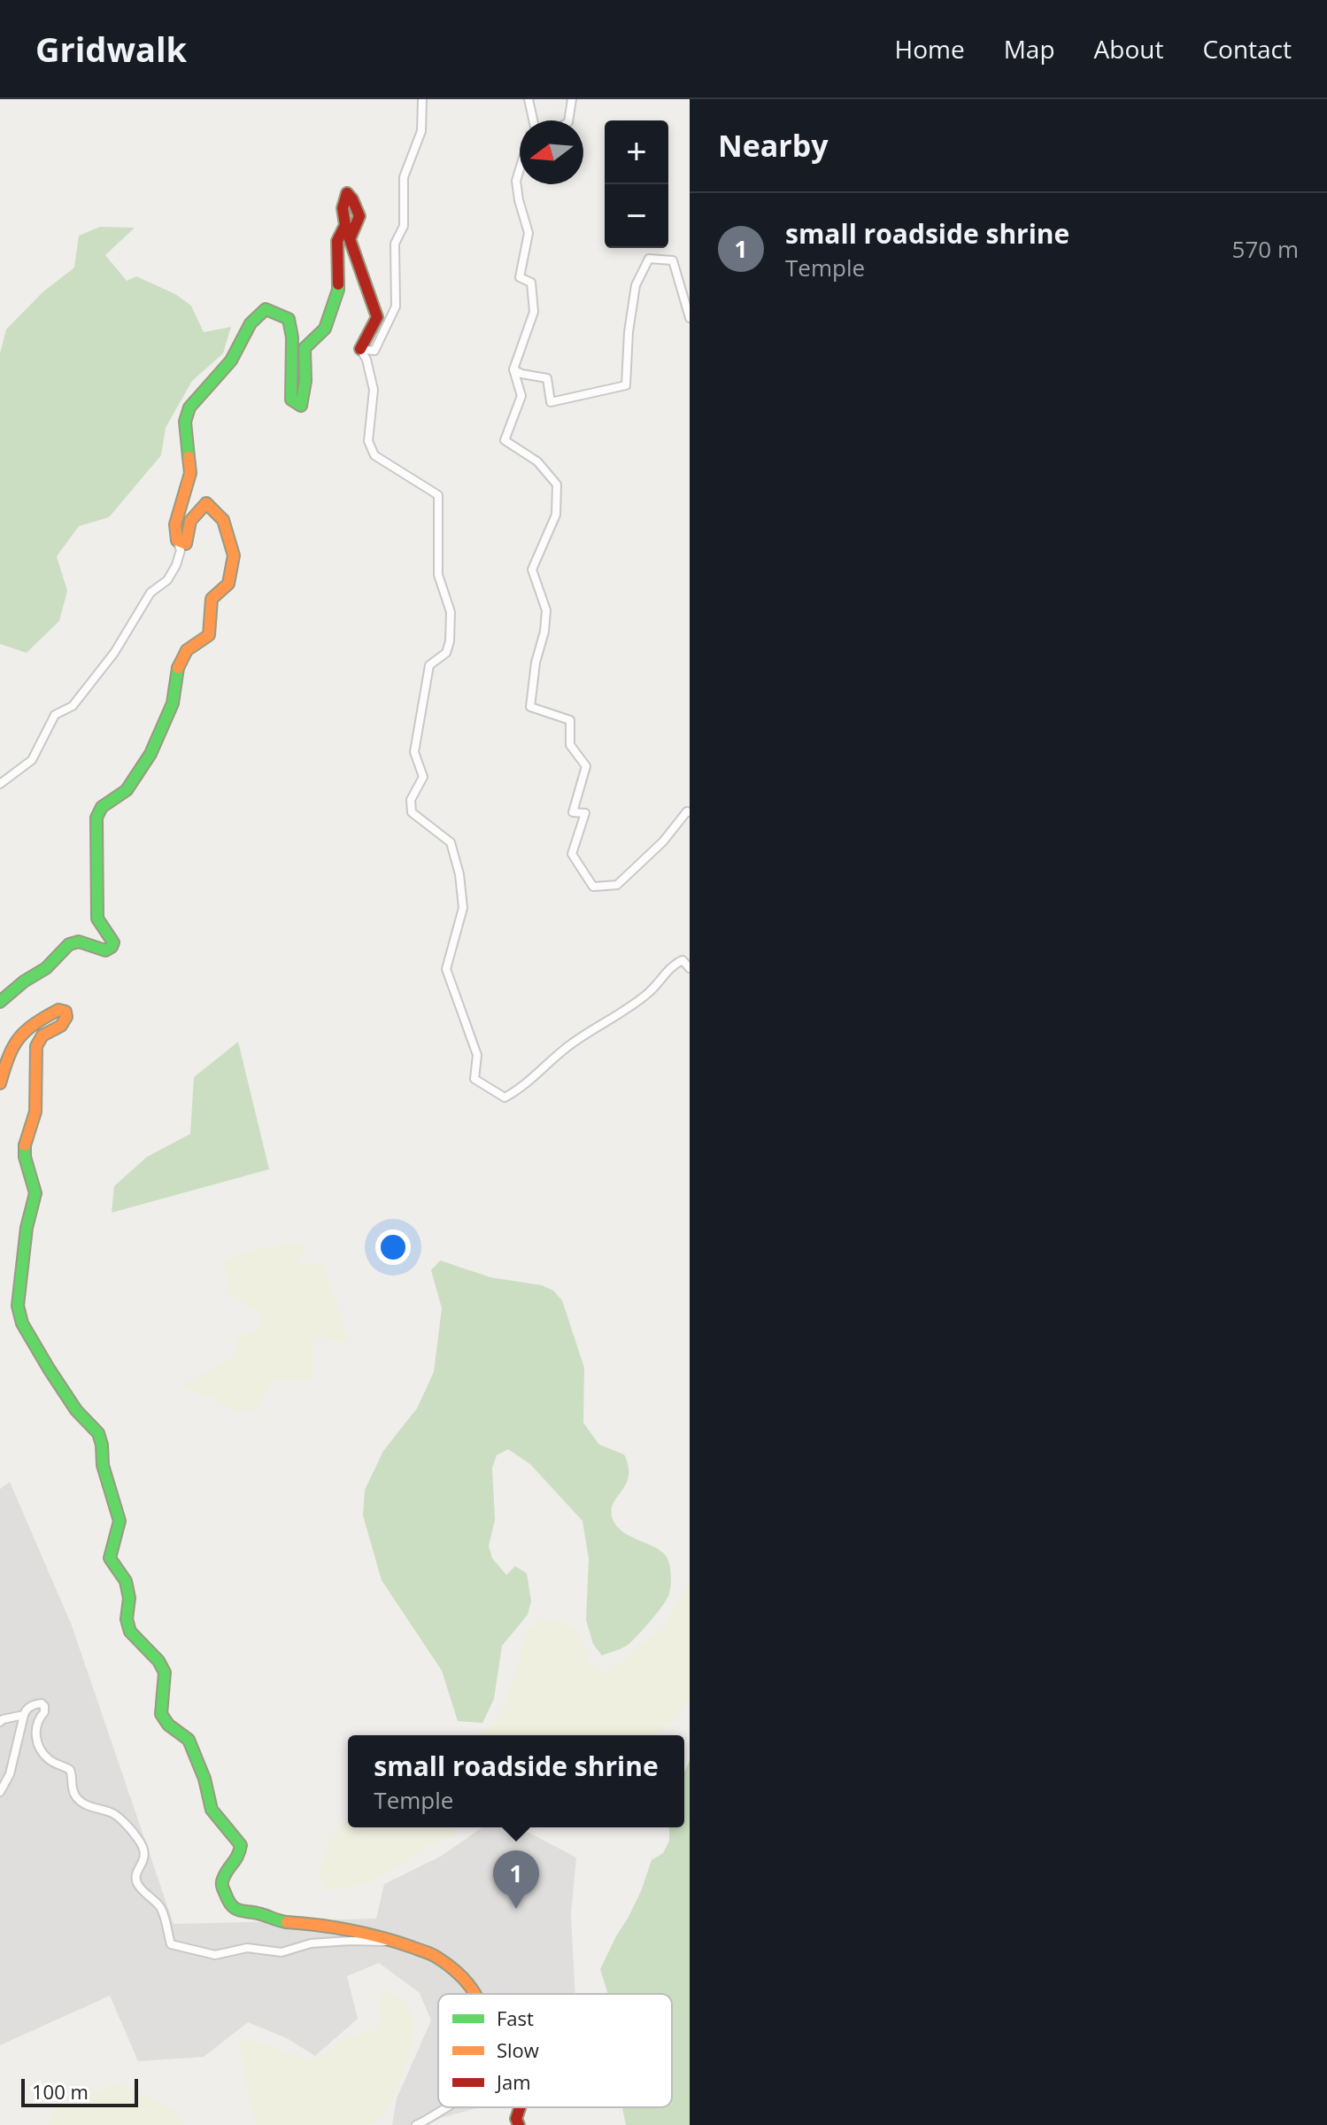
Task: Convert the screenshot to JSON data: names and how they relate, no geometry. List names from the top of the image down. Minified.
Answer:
{"legend":["Fast","Slow","Jam"],"scale_bar":"100 m","north":"left","page":{"header":"Gridwalk","nav":["Home","Map","About","Contact"],"heading":"Nearby","map_buttons":["+","−"],"list":[{"mark":"1","name":"small roadside shrine","note":"Temple","value":"570 m"}],"popup":["small roadside shrine","Temple"],"pins":"1","scale":"100 m"}}
